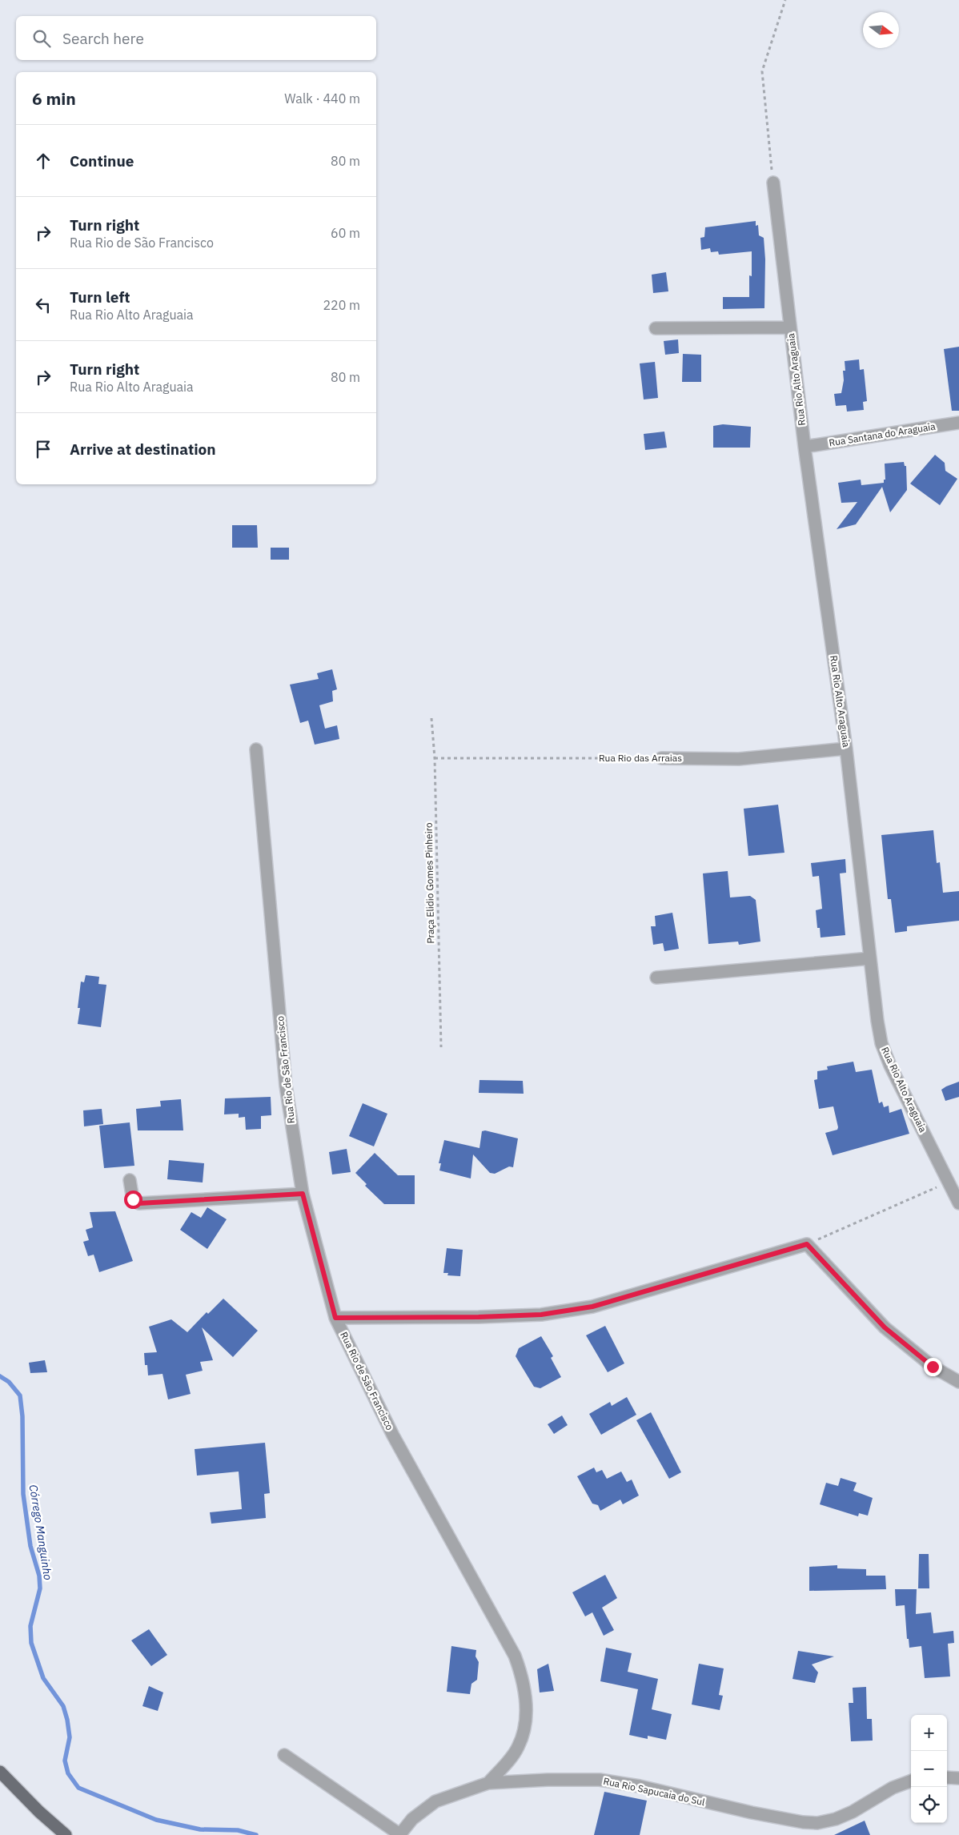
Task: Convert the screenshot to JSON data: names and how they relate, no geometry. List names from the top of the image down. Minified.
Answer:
{"streets":{"street":["Rua Rio Alto Araguaia","Rua Santana do Araguaia","Rua Rio das Arraias","Rua Rio de São Francisco","Rua Rio Sapucaia do Sul"],"path":["Praça Elidio Gomes Pinheiro"]},"crossings":[["Rua Rio Alto Araguaia","Rua Santana do Araguaia"],["Rua Rio Alto Araguaia","Rua Rio das Arraias"],["Rua Rio das Arraias","Praça Elidio Gomes Pinheiro"],["Rua Rio de São Francisco","Rua Rio Sapucaia do Sul"]],"water":["Córrego Manguinho"],"north":"right","page":{"search":"Search here","heading":["6 min","Walk · 440 m"],"list":[["Continue","80 m"],["Turn right","Rua Rio de São Francisco","60 m"],["Turn left","Rua Rio Alto Araguaia","220 m"],["Turn right","Rua Rio Alto Araguaia","80 m"],"Arrive at destination"],"map_buttons":["+","−"]}}
